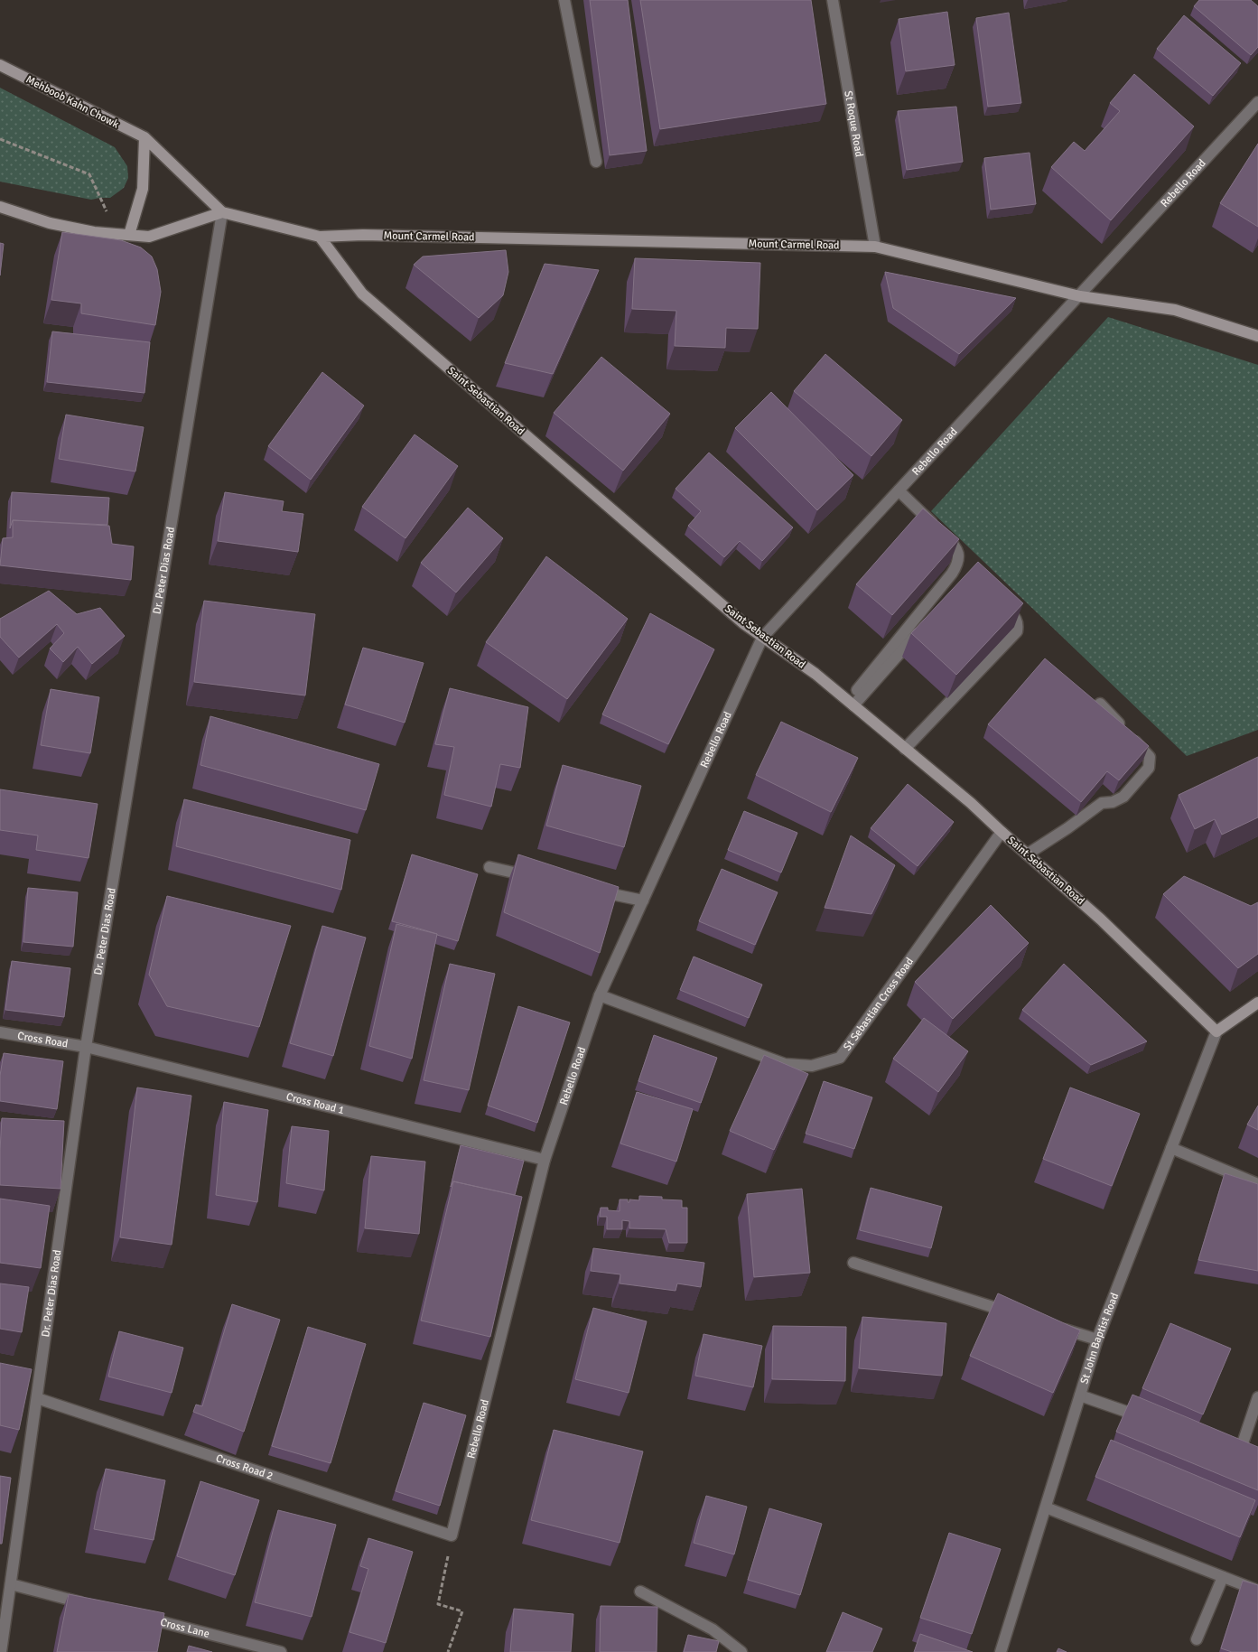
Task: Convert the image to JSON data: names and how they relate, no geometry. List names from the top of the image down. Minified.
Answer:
{"streets":{"main road":["Mehboob Kahn Chowk","Mount Carmel Road","Saint Sebastian Road"],"street":["St Roque Road","Rebello Road","Dr. Peter Dias Road","St Sebastian Cross Road","Cross Road","Cross Road 1","St John Baptist Road","Cross Road 2","Cross Lane"]},"crossings":[["St Roque Road","Mount Carmel Road"],["Rebello Road","Mount Carmel Road"],["Rebello Road","Saint Sebastian Road"],["Rebello Road","St Sebastian Cross Road"],["Rebello Road","Cross Road 1"],["Rebello Road","Cross Road 2"],["Mount Carmel Road","Saint Sebastian Road"],["Mount Carmel Road","Dr. Peter Dias Road"],["Saint Sebastian Road","St Sebastian Cross Road"],["Saint Sebastian Road","St John Baptist Road"],["Dr. Peter Dias Road","Cross Road"],["Dr. Peter Dias Road","Cross Road 1"],["Dr. Peter Dias Road","Cross Road 2"],["Cross Road","Cross Road 1"]]}
